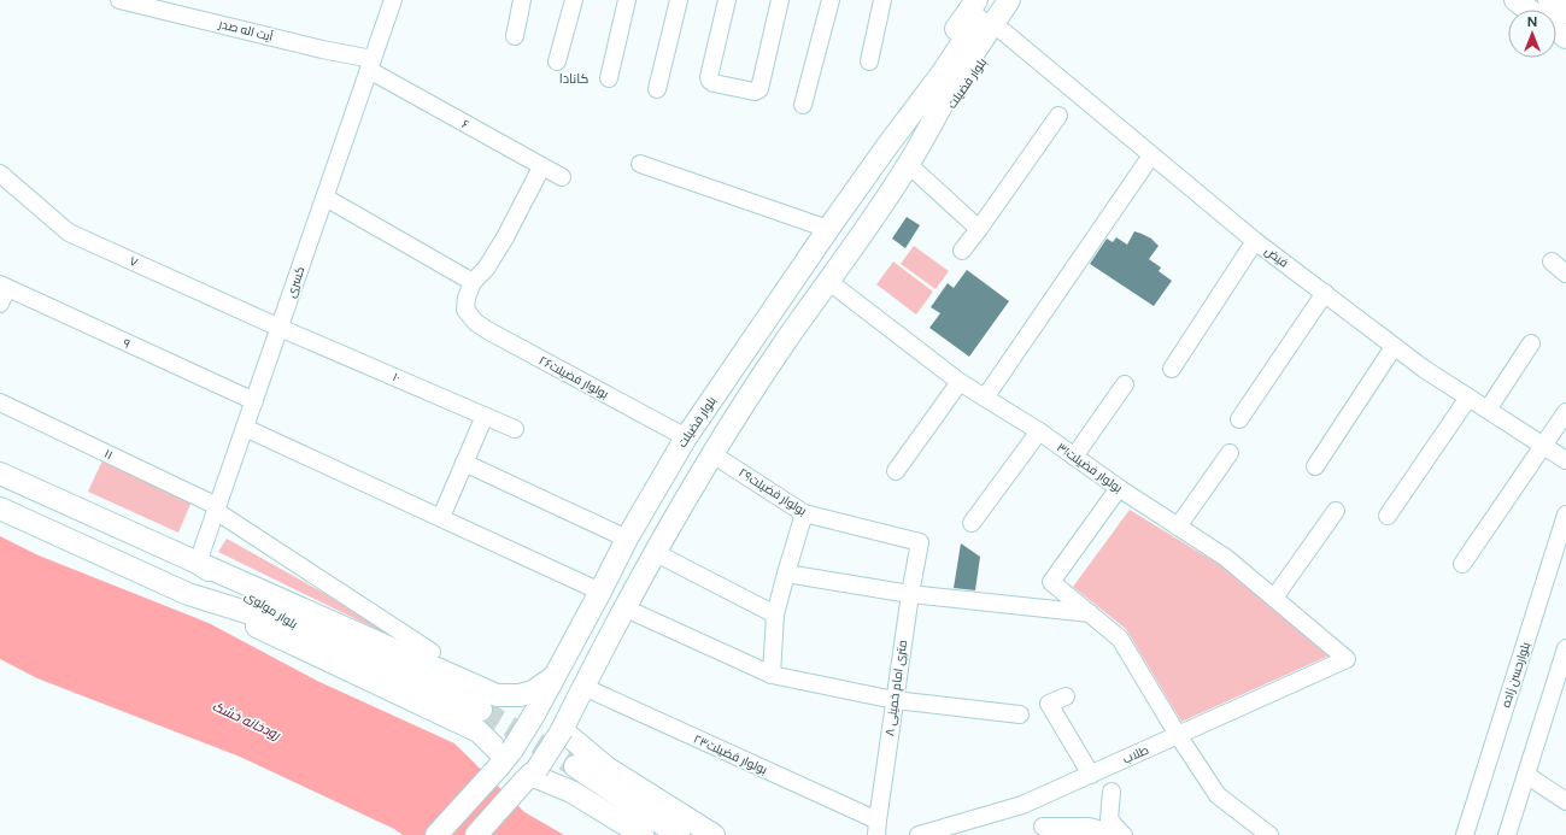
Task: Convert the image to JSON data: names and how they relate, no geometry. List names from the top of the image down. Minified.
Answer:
{"streets":{"main road":["بلوار فضیلت","بلوار مولوی"],"street":["آیت اله صدر","۶","فیض","۷","کسری","۹","۱۰","بولوار فضیلت۲۶","۱۱","بولوار فضیلت۳۱","بولوار فضیلت۲۹","بلوارحسن زاده","۸ متری امام خمینی","بولوار فضیلت۲۳","طلاب"]},"crossings":[["آیت اله صدر","۶"],["آیت اله صدر","کسری"],["بلوار فضیلت","فیض"],["بلوار فضیلت","بولوار فضیلت۲۶"],["بلوار فضیلت","بولوار فضیلت۳۱"],["بلوار فضیلت","بولوار فضیلت۲۹"],["بلوار فضیلت","بولوار فضیلت۲۳"],["۶","کسری"],["۷","کسری"],["۷","۱۰"],["کسری","۹"],["کسری","۱۰"],["کسری","۱۱"],["کسری","بلوار مولوی"],["بولوار فضیلت۳۱","طلاب"],["بولوار فضیلت۲۹","۸ متری امام خمینی"],["۸ متری امام خمینی","بولوار فضیلت۲۳"]],"districts":["کانادا"],"water":["رودخانه خشک"],"north":"top"}
